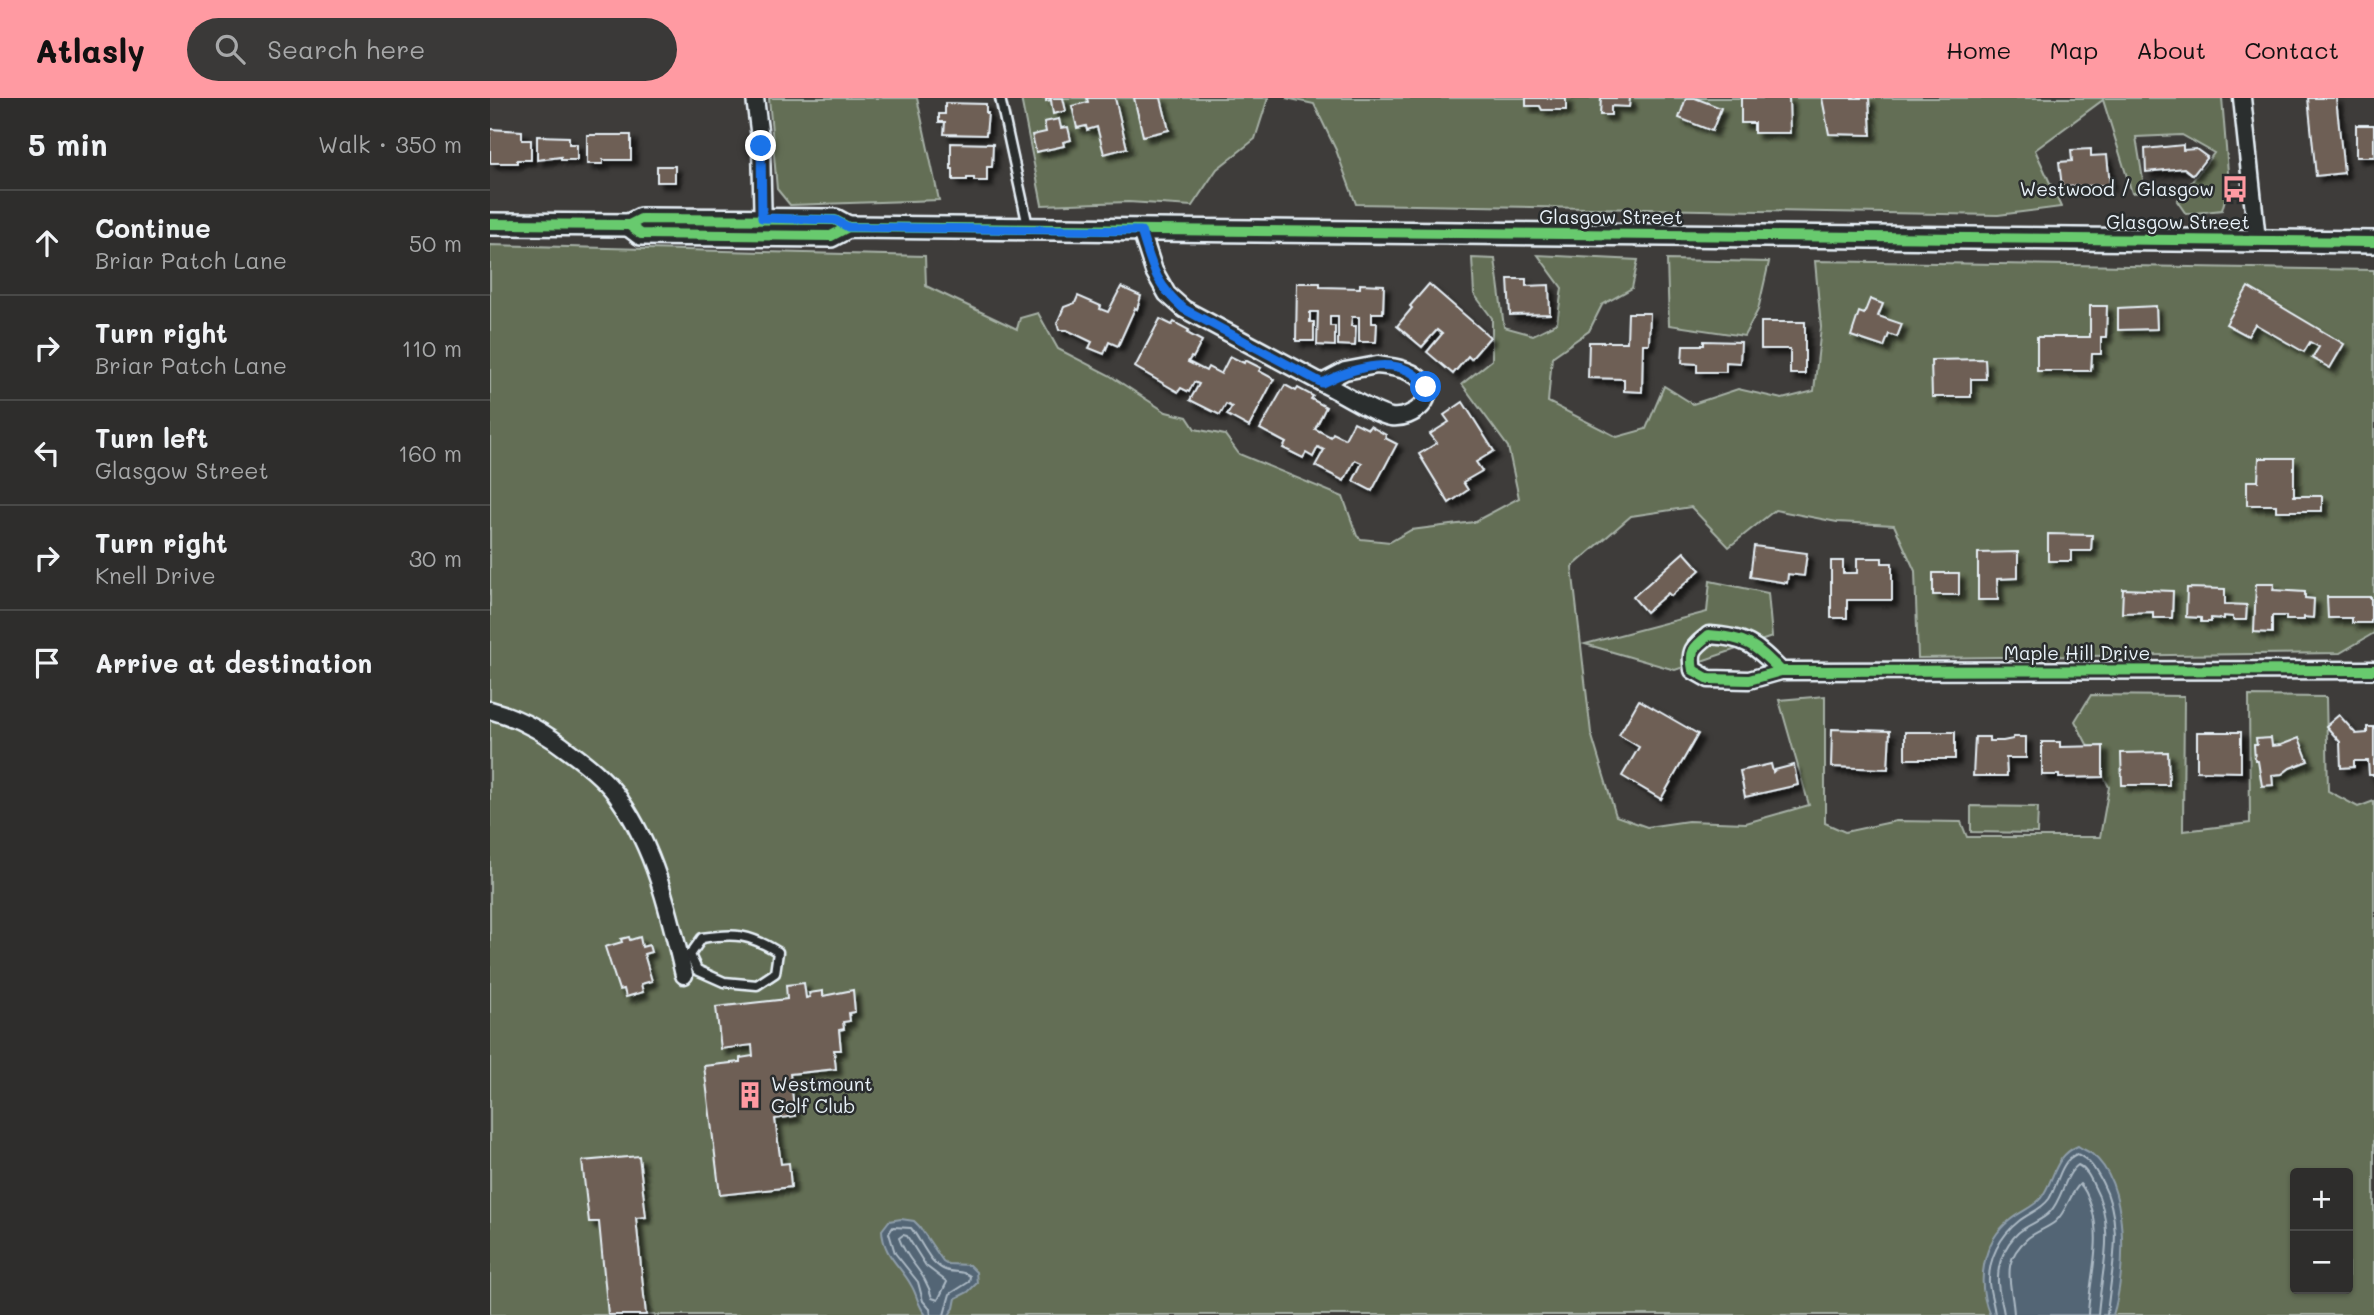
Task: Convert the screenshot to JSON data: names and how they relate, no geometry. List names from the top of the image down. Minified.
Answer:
{"streets":{"street":["Glasgow Street","Maple Hill Drive"]},"places":{"bus stop":["Westwood / Glasgow"],"building":["Westmount Golf Club"]},"page":{"header":"Atlasly","search":"Search here","nav":["Home","Map","About","Contact"],"heading":["5 min","Walk · 350 m"],"list":[["Continue","Briar Patch Lane","50 m"],["Turn right","Briar Patch Lane","110 m"],["Turn left","Glasgow Street","160 m"],["Turn right","Knell Drive","30 m"],"Arrive at destination"],"map_buttons":["+","−"]}}
